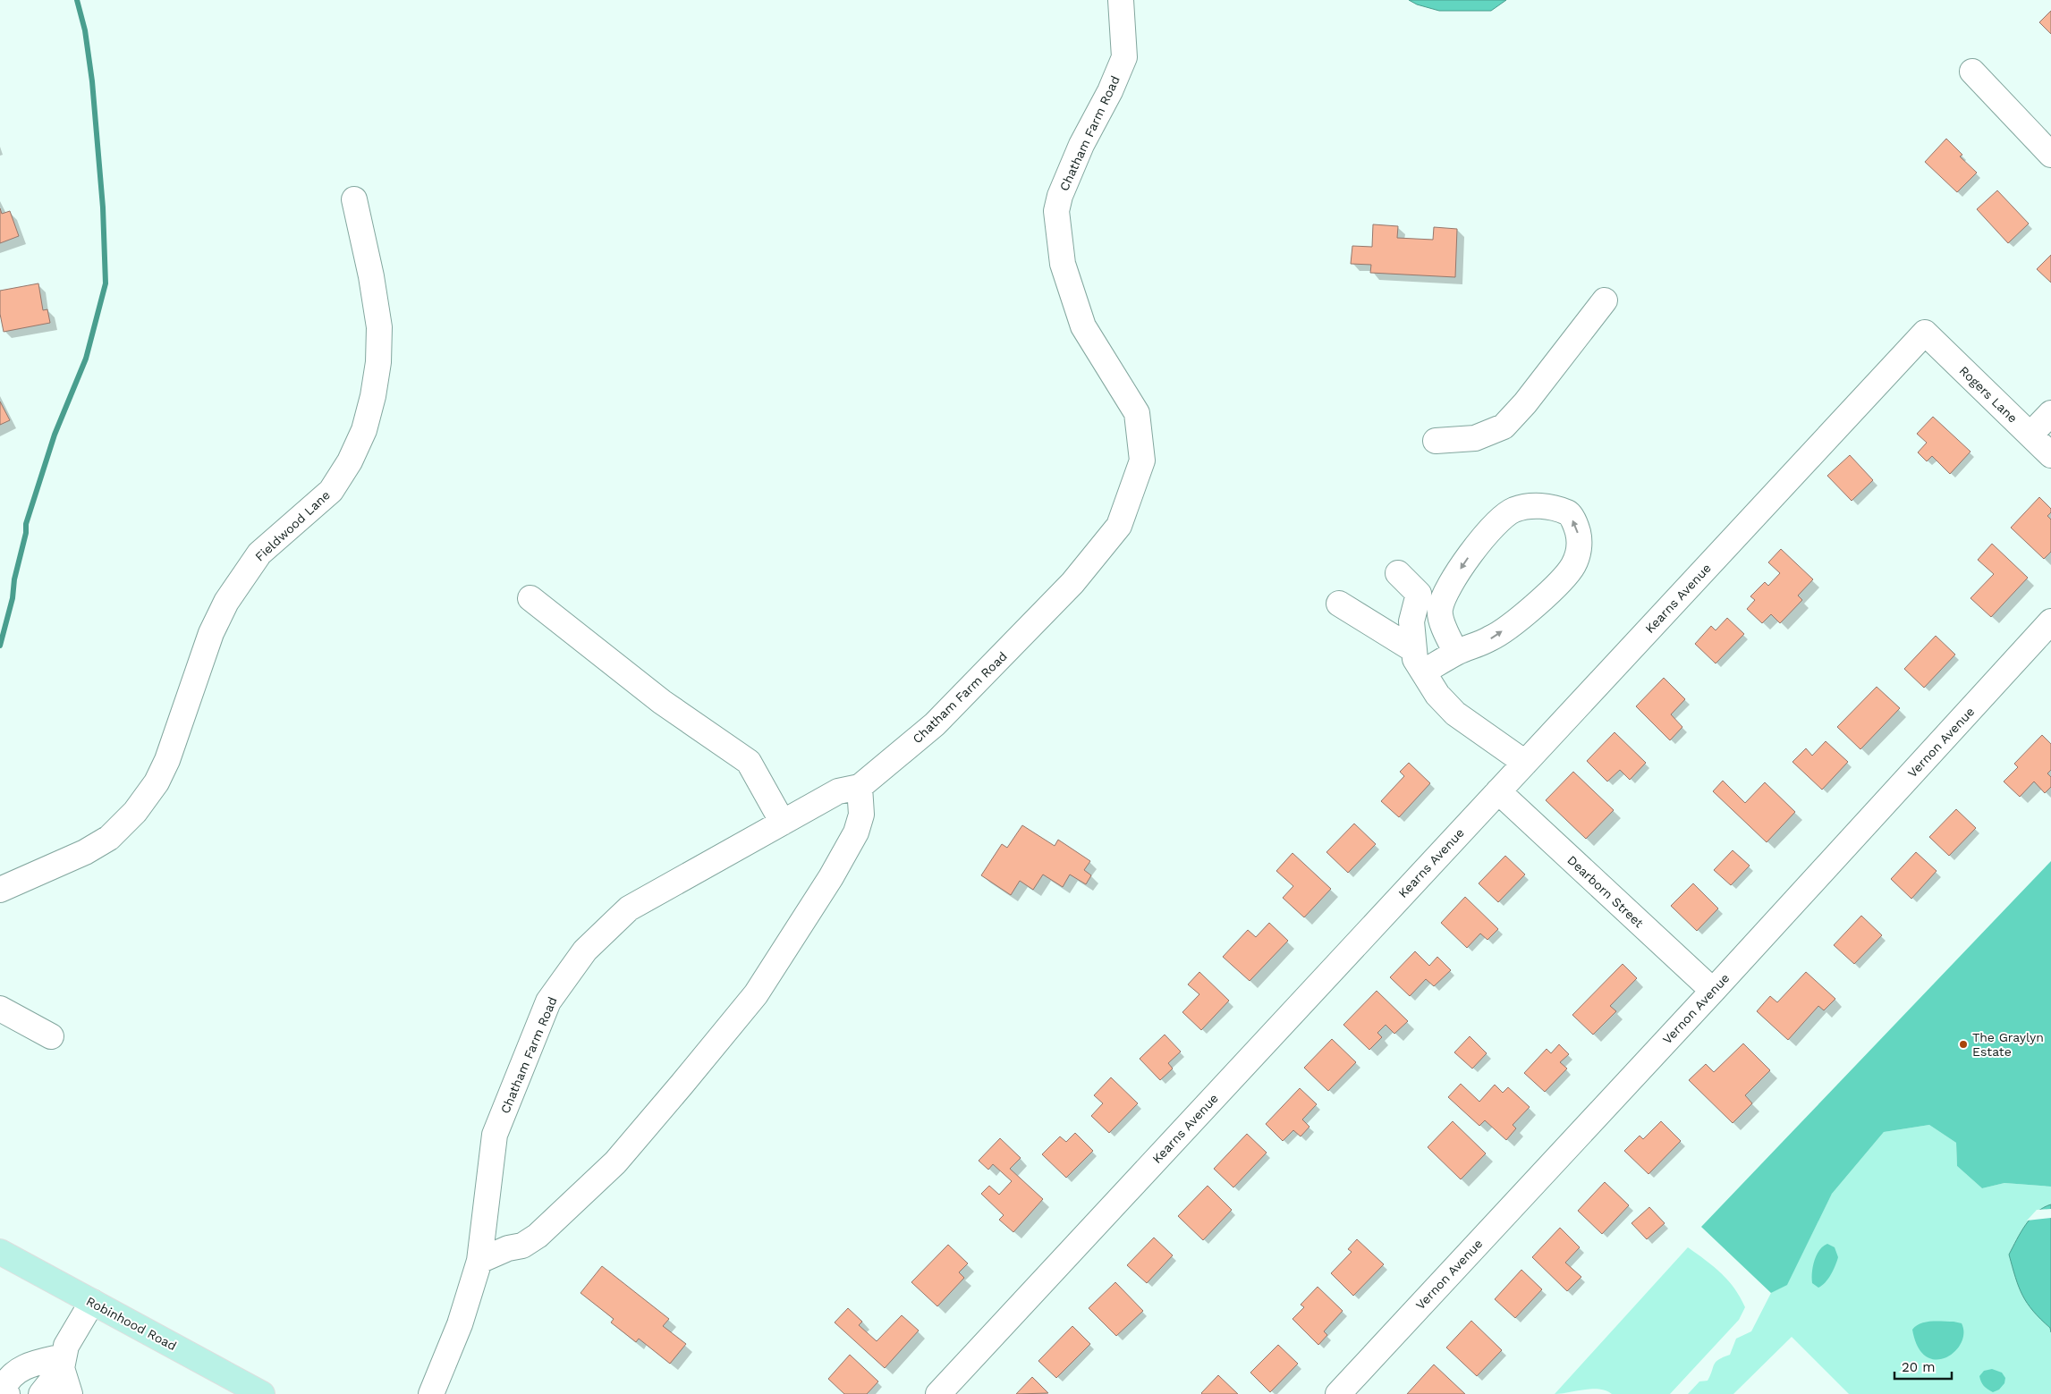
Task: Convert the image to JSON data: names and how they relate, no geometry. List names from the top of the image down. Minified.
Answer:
{"streets":{"main road":["Robinhood Road"],"street":["Chatham Farm Road","Rogers Lane","Fieldwood Lane","Kearns Avenue","Vernon Avenue","Dearborn Street"]},"crossings":[["Rogers Lane","Kearns Avenue"],["Kearns Avenue","Dearborn Street"],["Vernon Avenue","Dearborn Street"]],"places":["The Graylyn Estate"],"scale_bar":"20 m"}
